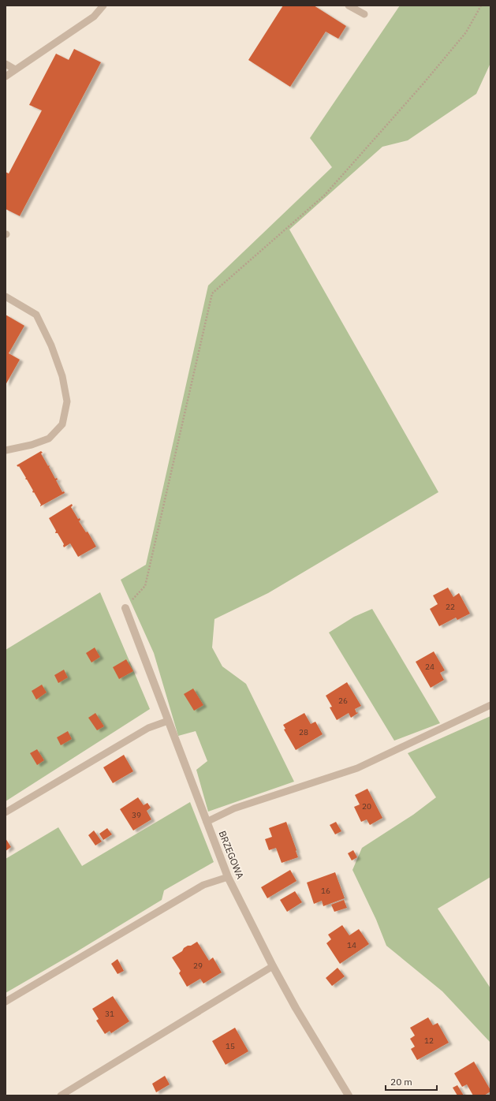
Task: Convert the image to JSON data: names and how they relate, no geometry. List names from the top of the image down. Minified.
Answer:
{"streets":{"street":["BRZEGOWA"]},"house_numbers":["22","24","26","28","20","39","16","14","29","31","12","15"],"scale_bar":"20 m"}
